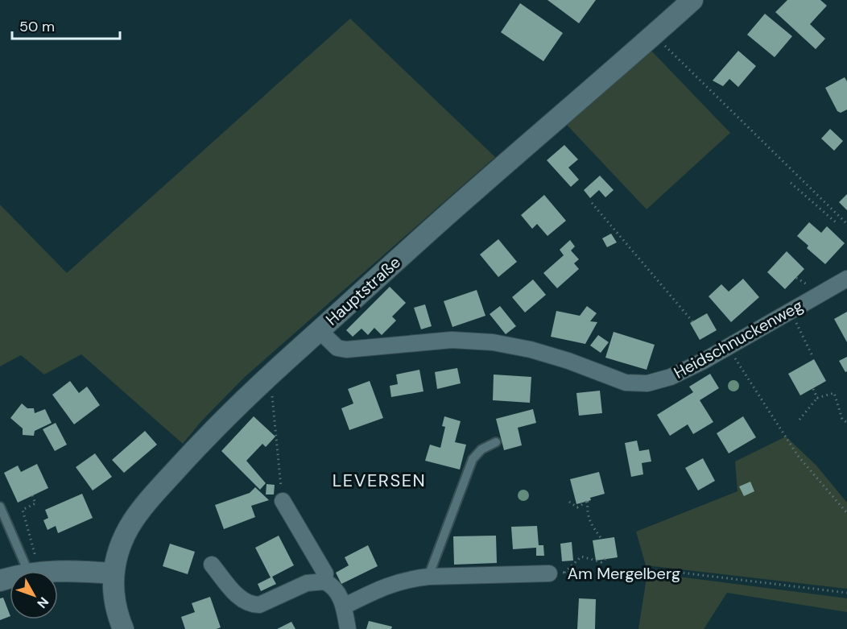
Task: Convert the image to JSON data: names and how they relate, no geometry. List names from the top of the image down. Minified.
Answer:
{"streets":{"street":["Hauptstraße","Heidschnuckenweg","Am Mergelberg"]},"crossings":[["Hauptstraße","Heidschnuckenweg"]],"districts":["LEVERSEN"],"scale_bar":"50 m","north":"bottom right"}
